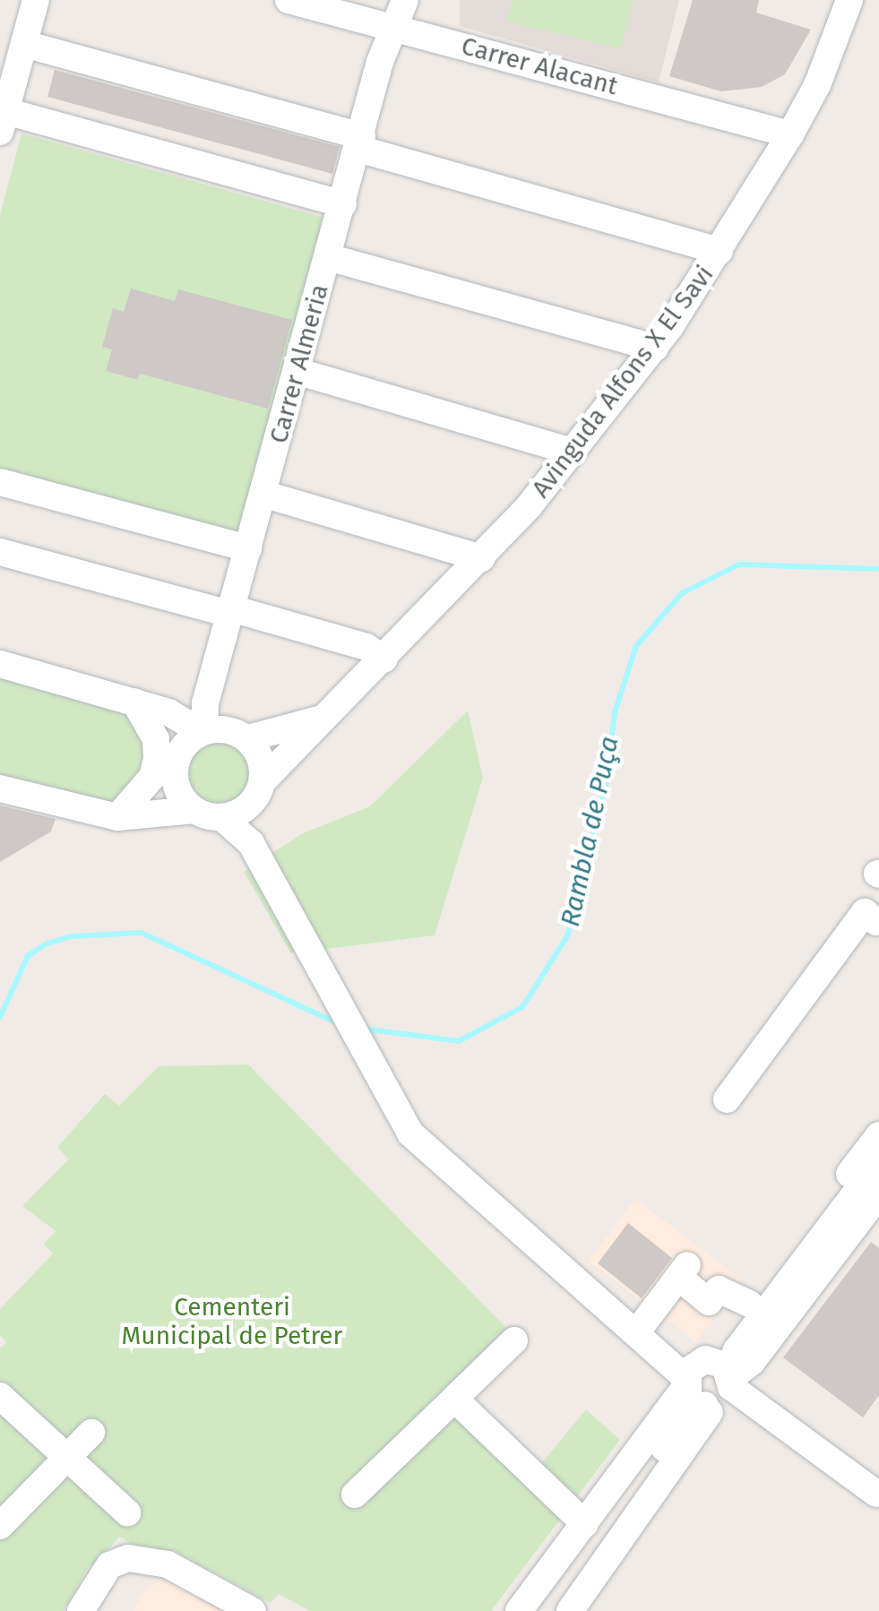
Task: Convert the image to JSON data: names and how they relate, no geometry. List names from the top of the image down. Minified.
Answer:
{"streets":{"street":["Carrer Alacant","Carrer Almeria","Avinguda Alfons X El Savi"]},"crossings":[["Carrer Alacant","Carrer Almeria"],["Carrer Alacant","Avinguda Alfons X El Savi"],["Carrer Almeria","Avinguda Alfons X El Savi"]],"water":["Rambla de Puça"],"parks":["Cementeri Municipal de Petrer"]}
